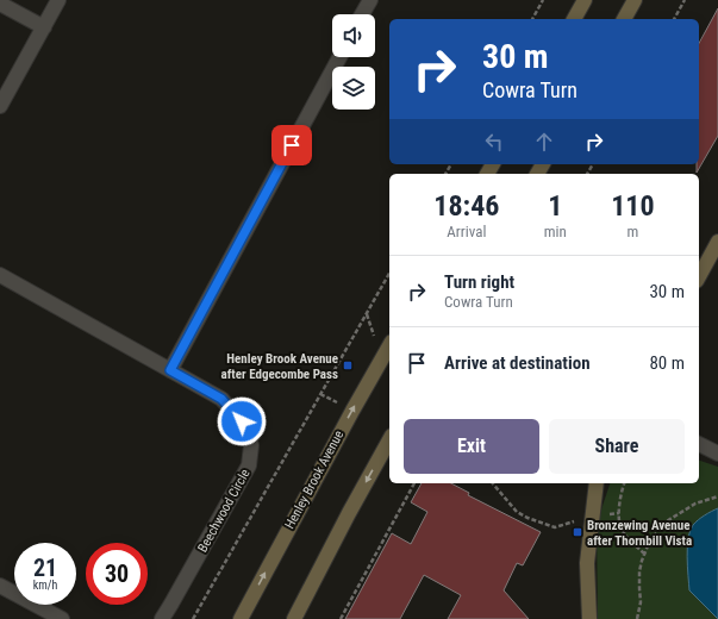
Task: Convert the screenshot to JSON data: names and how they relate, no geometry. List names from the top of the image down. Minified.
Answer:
{"streets":{"main road":["Henley Brook Avenue"],"street":["Beechwood Circle"]},"places":{"transit":["Henley Brook Avenue after Edgecombe Pass","Bronzewing Avenue after Thornbill Vista"]},"page":{"turn":["30 m","Cowra Turn"],"eta":["18:46","Arrival","1","min","110","m"],"list":[{"name":"Turn right","note":"Cowra Turn","value":"30 m"},{"name":"Arrive at destination","value":"80 m"}],"buttons":["Exit","Share"],"speed":"21 km/h","limit":"30"}}
